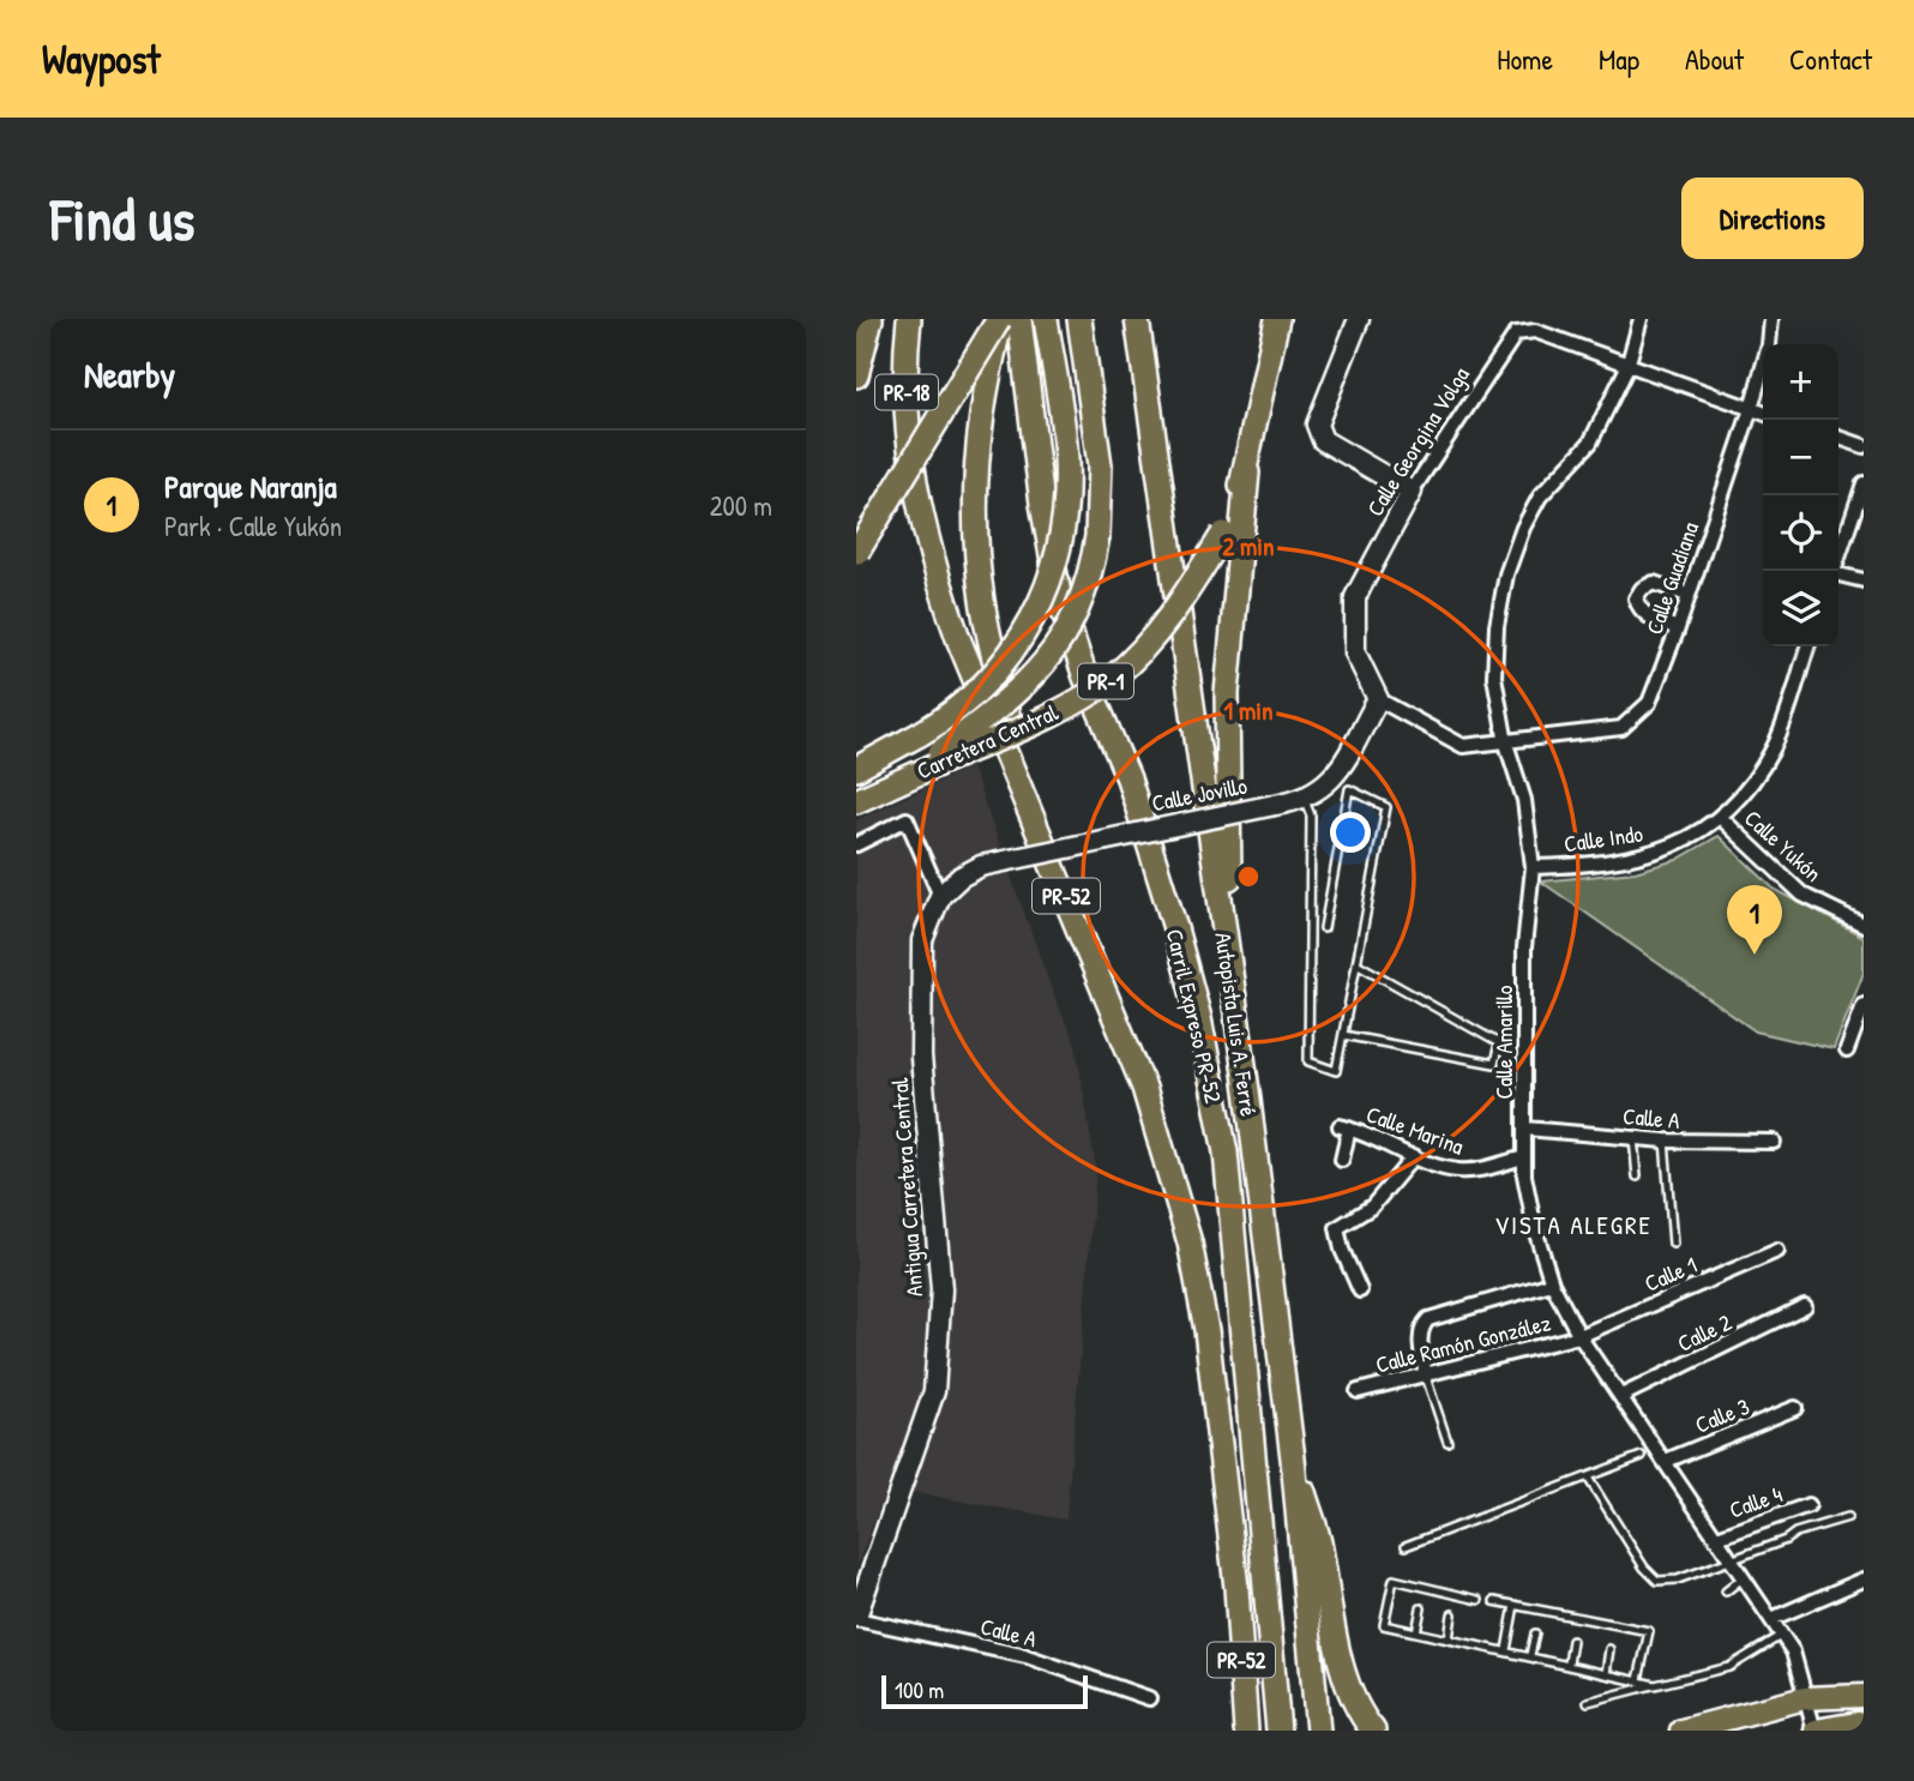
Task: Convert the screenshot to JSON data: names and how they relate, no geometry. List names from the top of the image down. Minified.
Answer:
{"streets":{"highway":["PR-18","PR-1","Carretera Central","PR-52","Carril Expreso PR-52","Autopista Luis A. Ferré"],"street":["Calle Georgina Volga","Calle Guadiana","Calle Jovillo","Calle Indo","Calle Yukón","Calle Amarillo","Calle A","Calle Marina","Antigua Carretera Central","Calle 1","Calle 2","Calle Ramón González","Calle 3","Calle 4"]},"crossings":[["PR-18","PR-52"],["Calle Georgina Volga","Calle Guadiana"],["Calle Georgina Volga","Calle Jovillo"],["Calle Georgina Volga","Calle Amarillo"],["Calle Guadiana","Calle Amarillo"],["Calle Jovillo","Antigua Carretera Central"],["Calle Indo","Calle Yukón"],["Calle Indo","Calle Amarillo"],["Calle Amarillo","Calle A"],["Calle Amarillo","Calle Marina"],["Calle Amarillo","Calle 1"],["Calle Amarillo","Calle 2"],["Calle Amarillo","Calle Ramón González"],["Calle Amarillo","Calle 3"],["Calle Amarillo","Calle 4"],["Calle A","Antigua Carretera Central"],["Calle 1","Calle Ramón González"]],"districts":["VISTA ALEGRE"],"scale_bar":"100 m","page":{"header":"Waypost","nav":["Home","Map","About","Contact"],"buttons":"Directions","title":"Find us","heading":"Nearby","map_buttons":["+","−"],"list":[{"mark":"1","name":"Parque Naranja","note":"Park · Calle Yukón","value":"200 m"}],"pins":"1","scale":"100 m"},"rings":["2 min","1 min"]}
